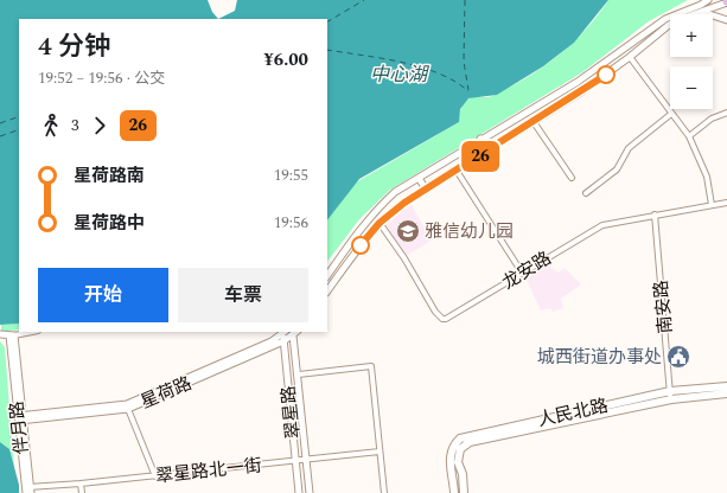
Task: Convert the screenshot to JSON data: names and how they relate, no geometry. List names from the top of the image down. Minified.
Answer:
{"streets":{"main road":["人民北路"],"street":["龙安路","南安路","星荷路","翠星路","伴月路","翠星路北一街"]},"crossings":[["龙安路","南安路"],["南安路","人民北路"],["星荷路","翠星路"],["星荷路","伴月路"],["翠星路","翠星路北一街"],["伴月路","翠星路北一街"]],"water":["中心湖"],"places":{"school or university":["雅信幼儿园"],"public building":["城西街道办事处"]},"lines":["bus line 26"],"page":{"on_map":"26","map_buttons":["+","−"],"heading":["4 分钟","19:52 – 19:56 · 公交","¥6.00"],"legs":["3","26"],"list":[{"name":"星荷路南","value":"19:55"},{"name":"星荷路中","value":"19:56"}],"buttons":["开始","车票"]}}
